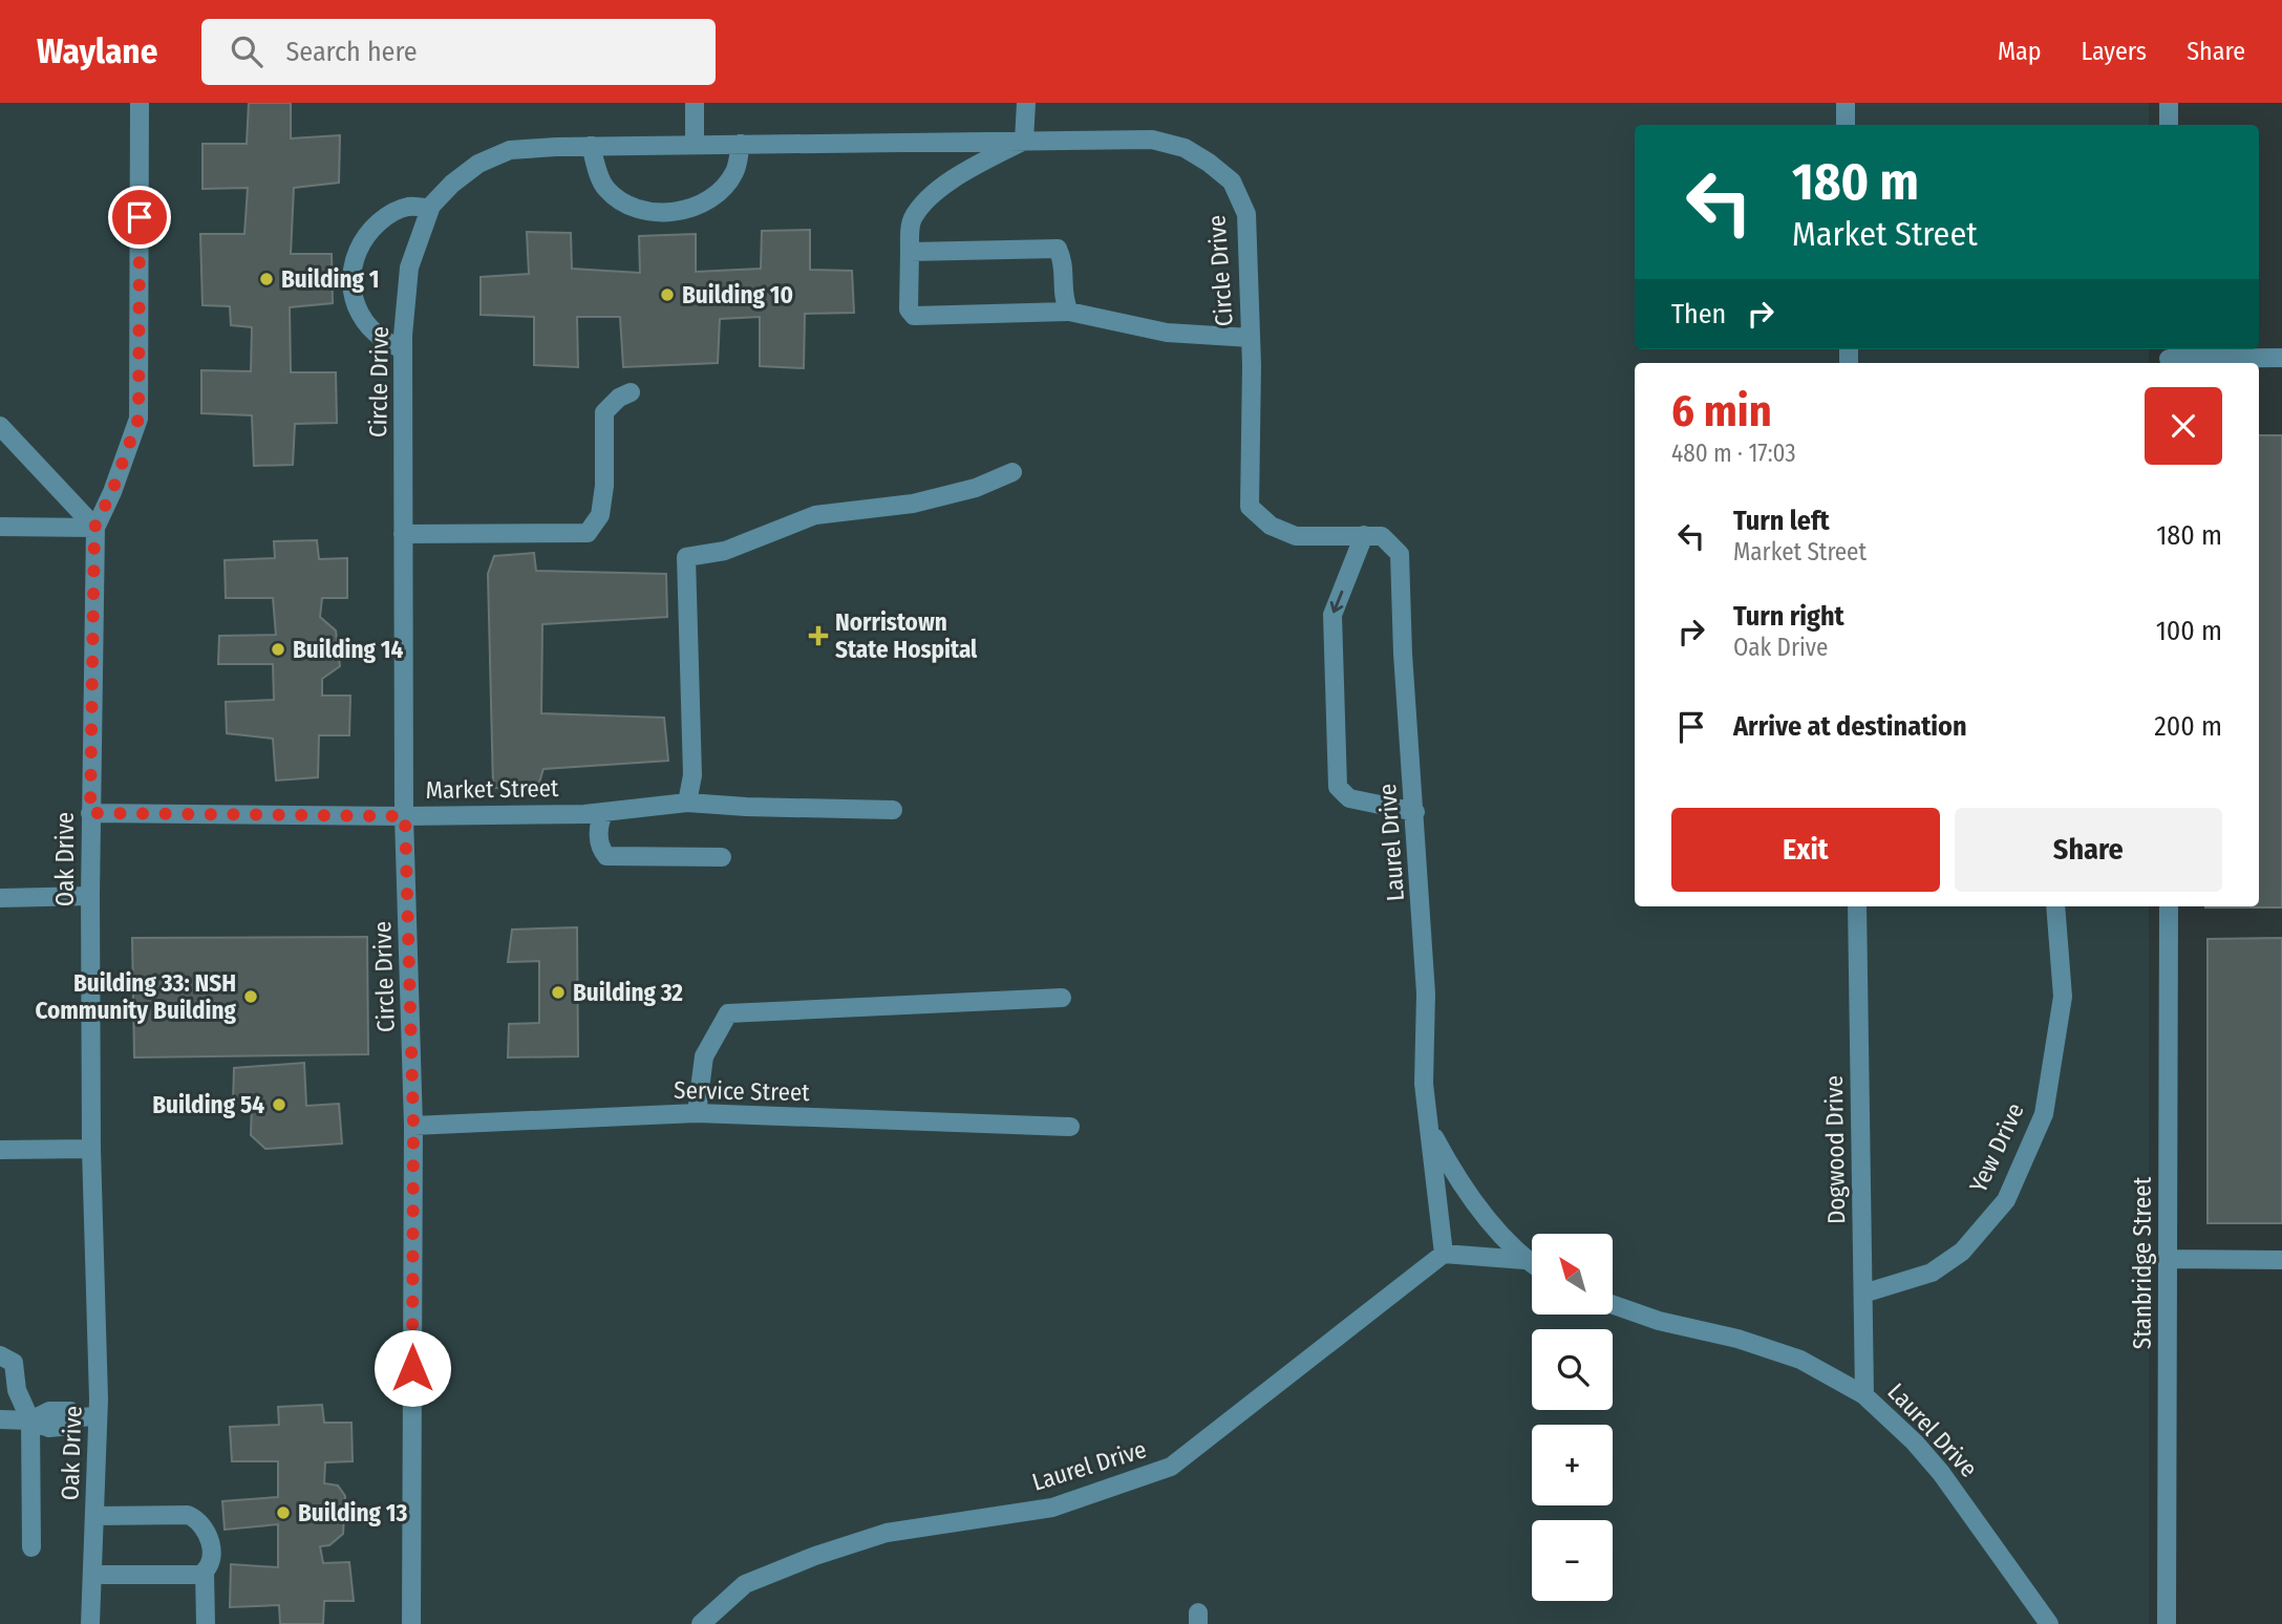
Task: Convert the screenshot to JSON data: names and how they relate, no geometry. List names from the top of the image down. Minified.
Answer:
{"streets":{"street":["Circle Drive","Market Street","Laurel Drive","Oak Drive","Service Street","Yew Drive","Dogwood Drive","Stanbridge Street"]},"crossings":[["Circle Drive","Market Street"],["Circle Drive","Laurel Drive"],["Circle Drive","Service Street"],["Market Street","Oak Drive"],["Laurel Drive","Dogwood Drive"],["Yew Drive","Dogwood Drive"]],"places":{"other":["Building 1","Building 10","Building 14","Building 32","Building 33: NSH Community Building","Building 54","Building 13"],"health":["Norristown State Hospital"]},"north":"top left","page":{"header":"Waylane","search":"Search here","nav":["Map","Layers","Share"],"turn":["180 m","Market Street"],"then":"Then","heading":["6 min","480 m · 17:03"],"list":[{"name":"Turn left","note":"Market Street","value":"180 m"},{"name":"Turn right","note":"Oak Drive","value":"100 m"},{"name":"Arrive at destination","value":"200 m"}],"buttons":["Exit","Share"],"map_buttons":["+","−"]}}
